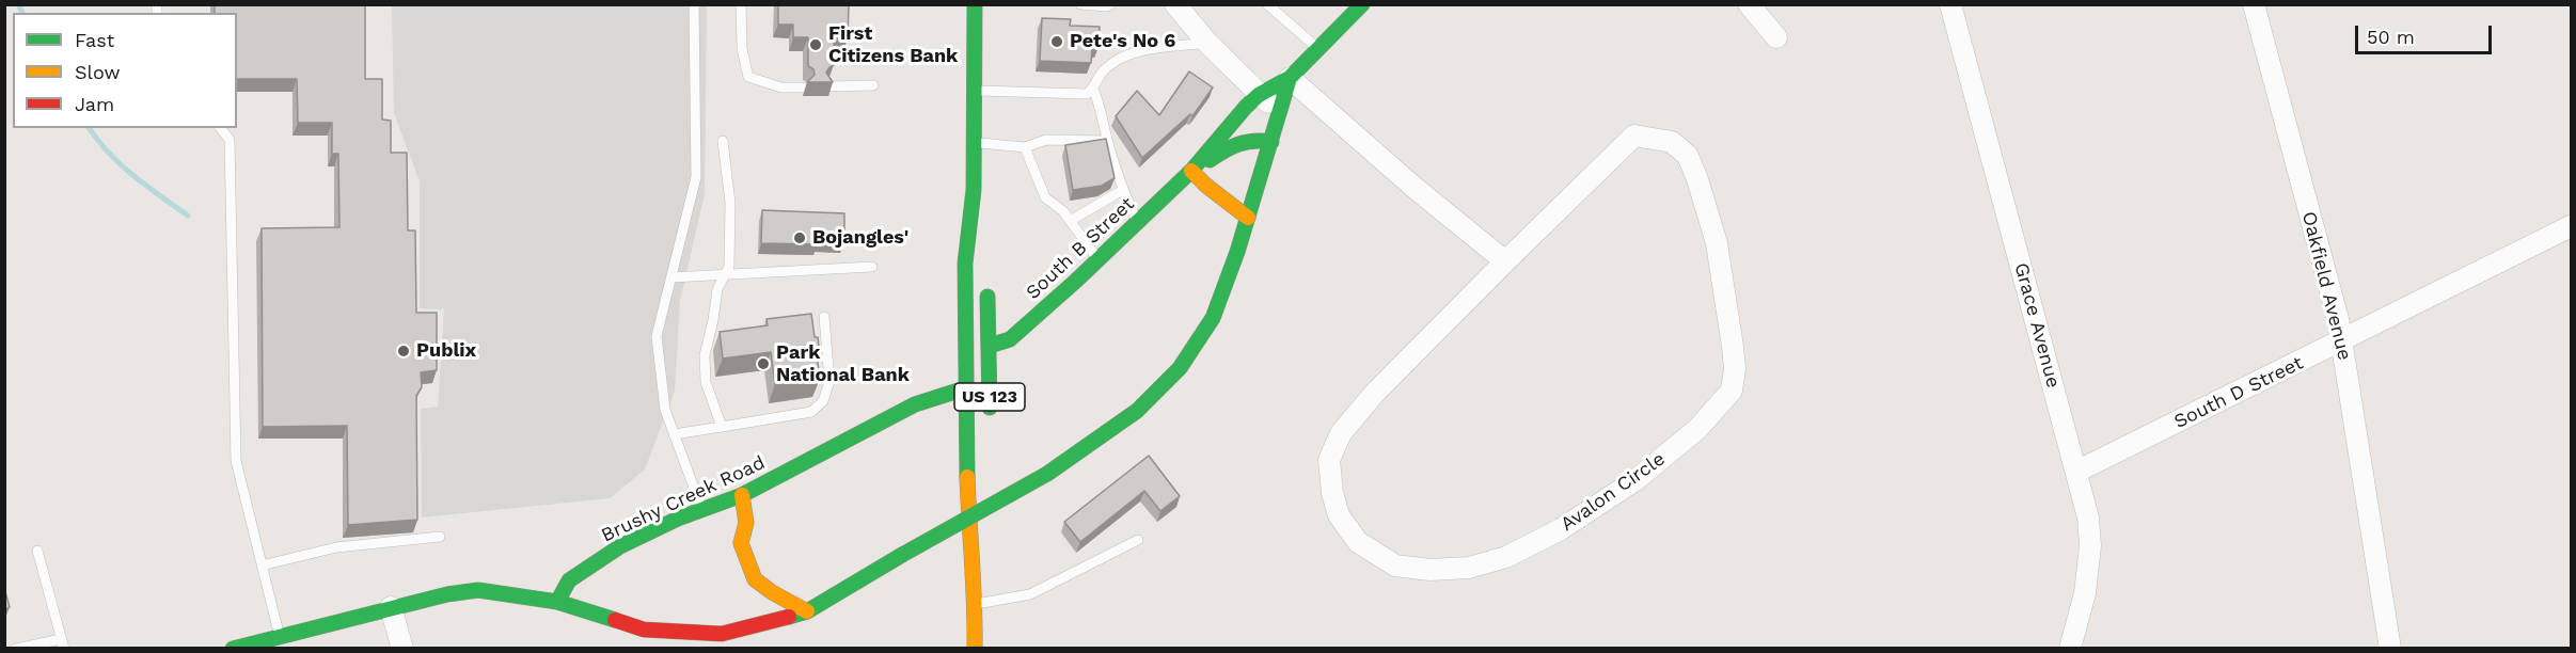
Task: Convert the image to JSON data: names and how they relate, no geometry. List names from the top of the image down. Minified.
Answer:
{"streets":{"main road":["South B Street","US 123","Brushy Creek Road"],"street":["Oakfield Avenue","Grace Avenue","South D Street","Avalon Circle"]},"crossings":[["South B Street","US 123"],["Oakfield Avenue","South D Street"],["Grace Avenue","South D Street"],["US 123","Brushy Creek Road"]],"places":["Pete's No 6","First Citizens Bank","Bojangles'","Publix","Park National Bank"],"legend":["Fast","Slow","Jam"],"scale_bar":"50 m"}
